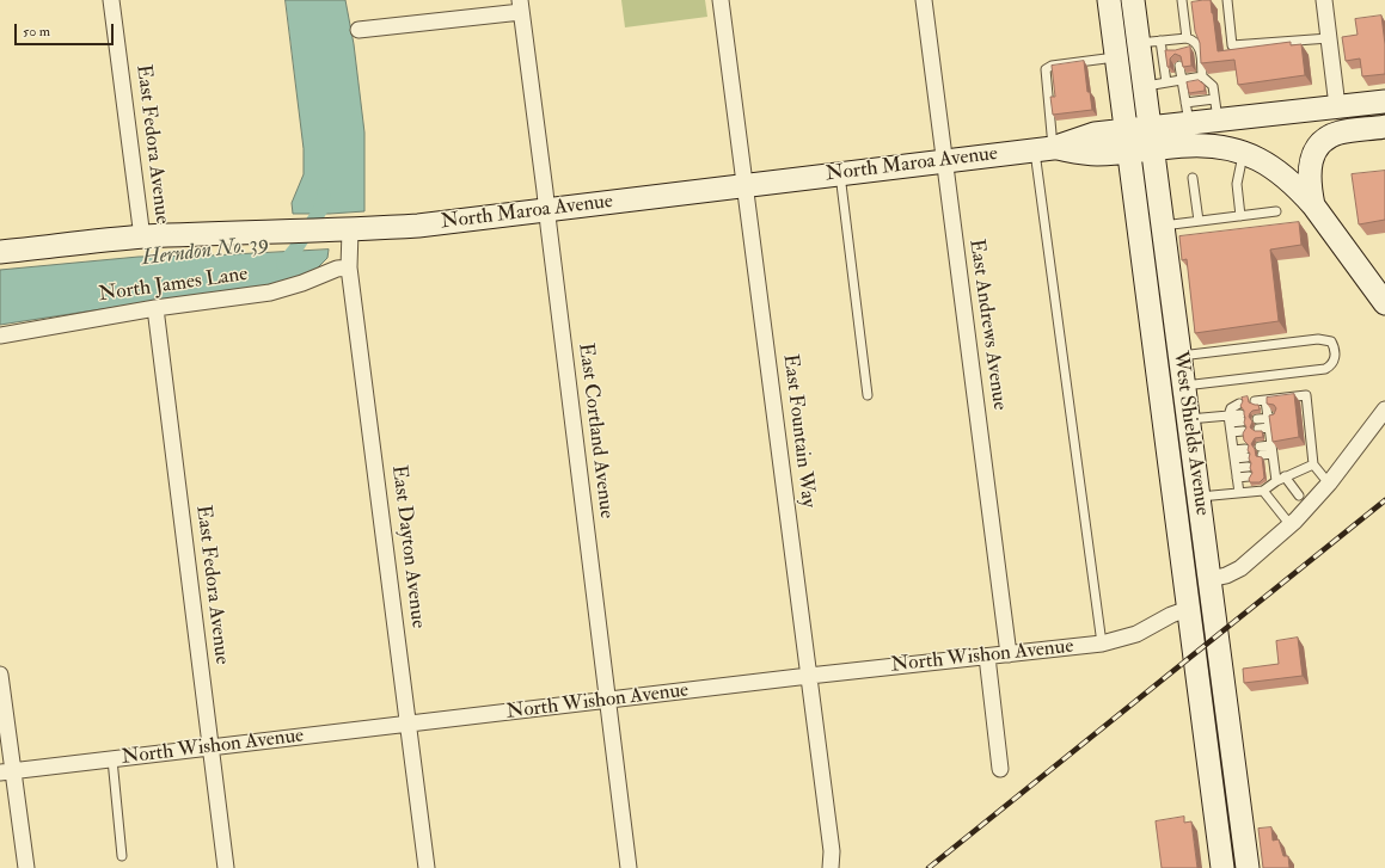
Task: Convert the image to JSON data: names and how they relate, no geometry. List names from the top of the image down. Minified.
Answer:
{"streets":{"main road":["North Maroa Avenue","West Shields Avenue"],"street":["East Fedora Avenue","North James Lane","East Andrews Avenue","East Cortland Avenue","East Fountain Way","East Dayton Avenue","North Wishon Avenue"]},"crossings":[["East Fedora Avenue","North Maroa Avenue"],["East Fedora Avenue","North James Lane"],["East Fedora Avenue","North Wishon Avenue"],["North Maroa Avenue","East Andrews Avenue"],["North Maroa Avenue","East Cortland Avenue"],["North Maroa Avenue","East Fountain Way"],["North Maroa Avenue","West Shields Avenue"],["North Maroa Avenue","East Dayton Avenue"],["North James Lane","East Dayton Avenue"],["East Andrews Avenue","North Wishon Avenue"],["East Cortland Avenue","North Wishon Avenue"],["East Fountain Way","North Wishon Avenue"],["West Shields Avenue","North Wishon Avenue"],["East Dayton Avenue","North Wishon Avenue"]],"water":["Herndon No. 39"],"scale_bar":"50 m"}
